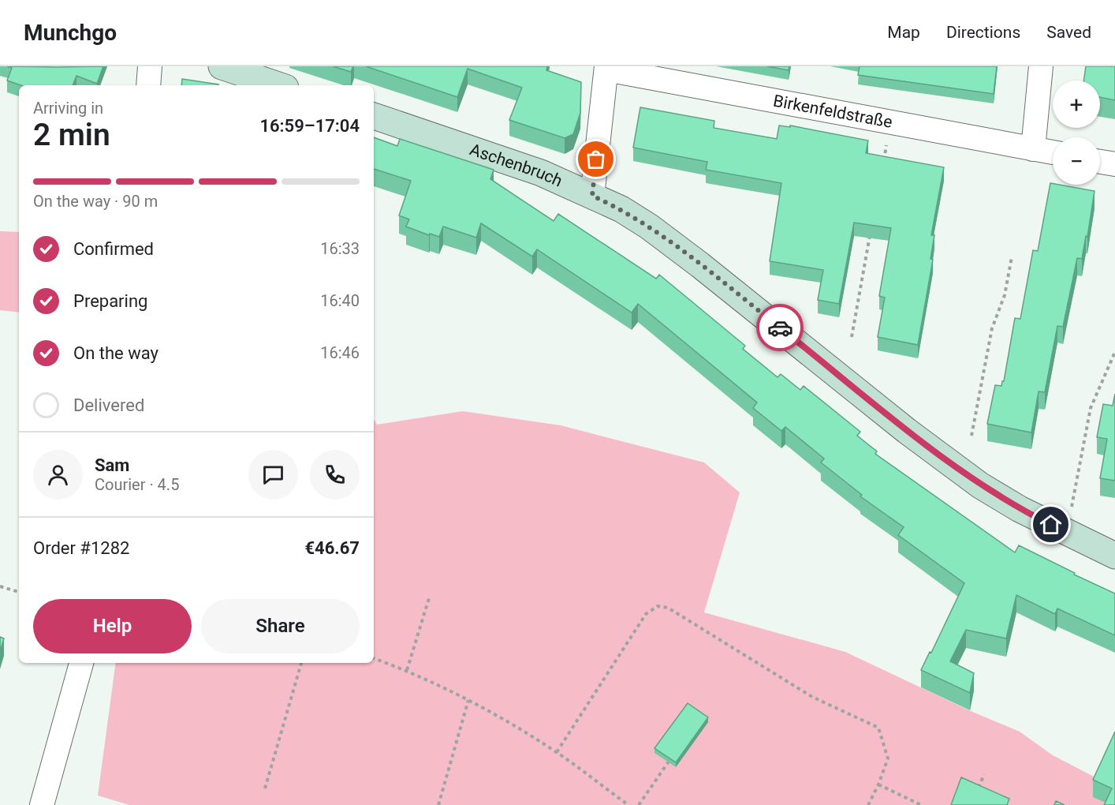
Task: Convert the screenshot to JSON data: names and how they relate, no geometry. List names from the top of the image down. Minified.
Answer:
{"streets":{"street":["Birkenfeldstraße","Aschenbruch"]},"page":{"header":"Munchgo","nav":["Map","Directions","Saved"],"map_buttons":["+","−"],"heading":["2 min","Arriving in","16:59–17:04"],"panel":["Sam","Courier · 4.5","Order #1282","€46.67"],"bar":"On the way · 90 m","list":[["Confirmed","16:33"],["Preparing","16:40"],["On the way","16:46"],"Delivered"],"buttons":["Help","Share"]}}
